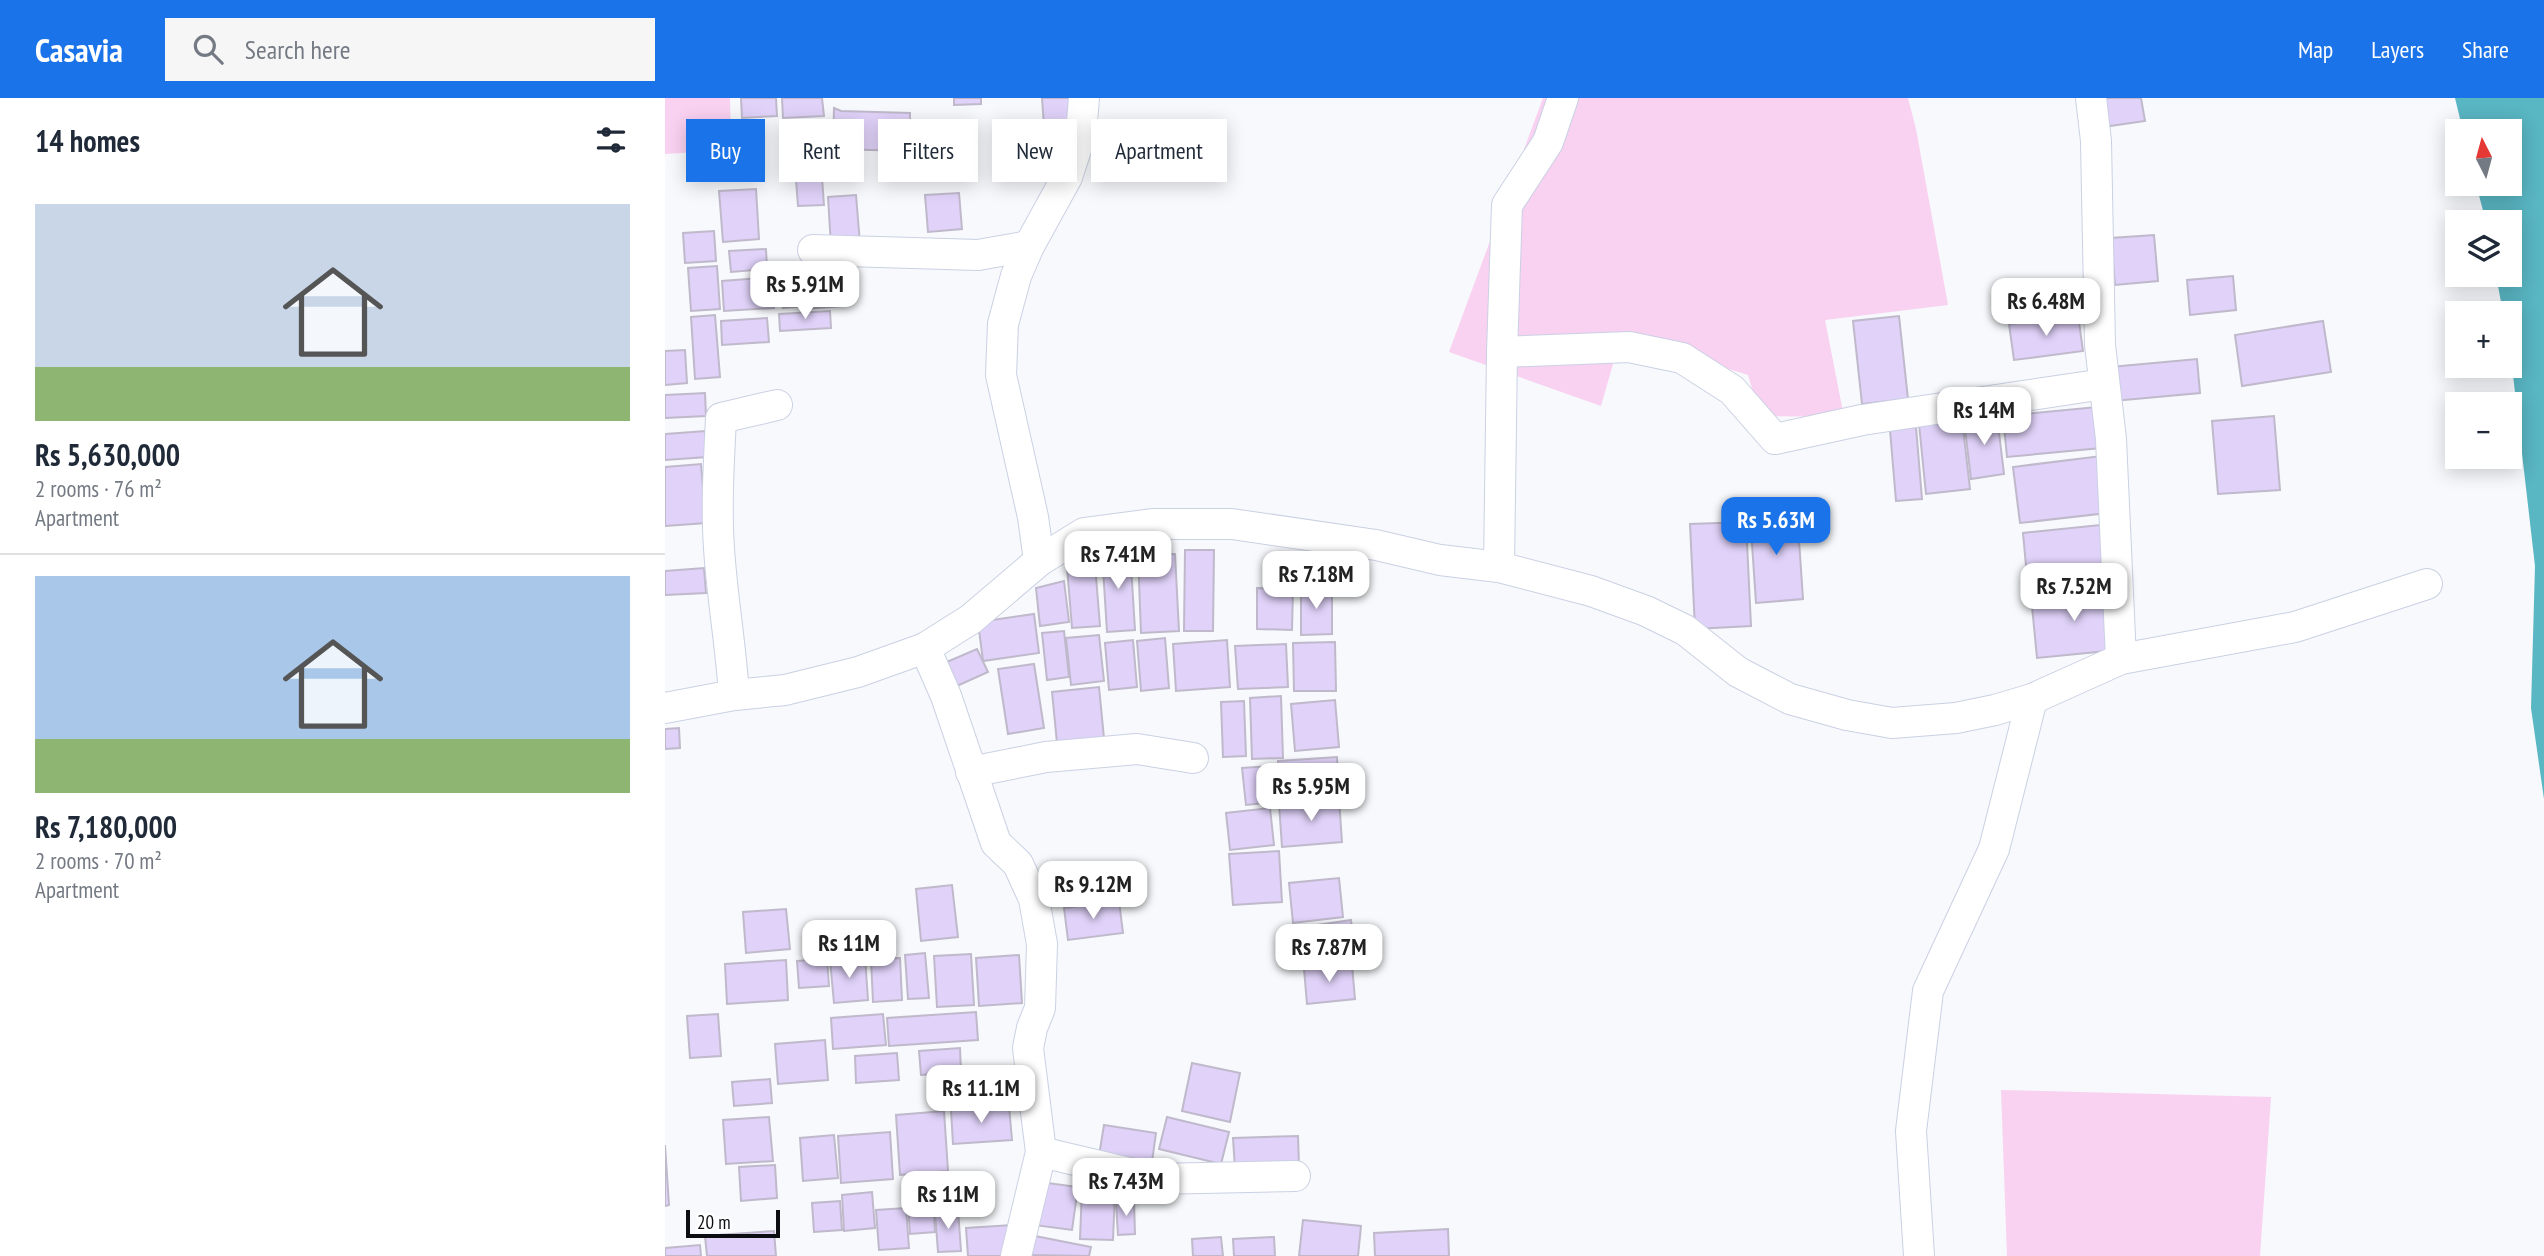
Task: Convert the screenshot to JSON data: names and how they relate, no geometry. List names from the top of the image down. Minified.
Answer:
{"scale_bar":"20 m","north":"top","page":{"header":"Casavia","search":"Search here","nav":["Map","Layers","Share"],"heading":"14 homes","map_buttons":["+","−"],"chip":["Buy","Rent","Filters","New","Apartment"],"list":[{"name":"Rs 5,630,000","note":"2 rooms · 76 m² · Apartment"},{"name":"Rs 7,180,000","note":"2 rooms · 70 m² · Apartment"}],"price":["Rs 5.91M","Rs 6.48M","Rs 14M","Rs 5.63M","Rs 7.41M","Rs 7.18M","Rs 7.52M","Rs 5.95M","Rs 9.12M","Rs 11M","Rs 7.87M","Rs 11.1M","Rs 7.43M","Rs 11M"],"scale":"20 m"}}
